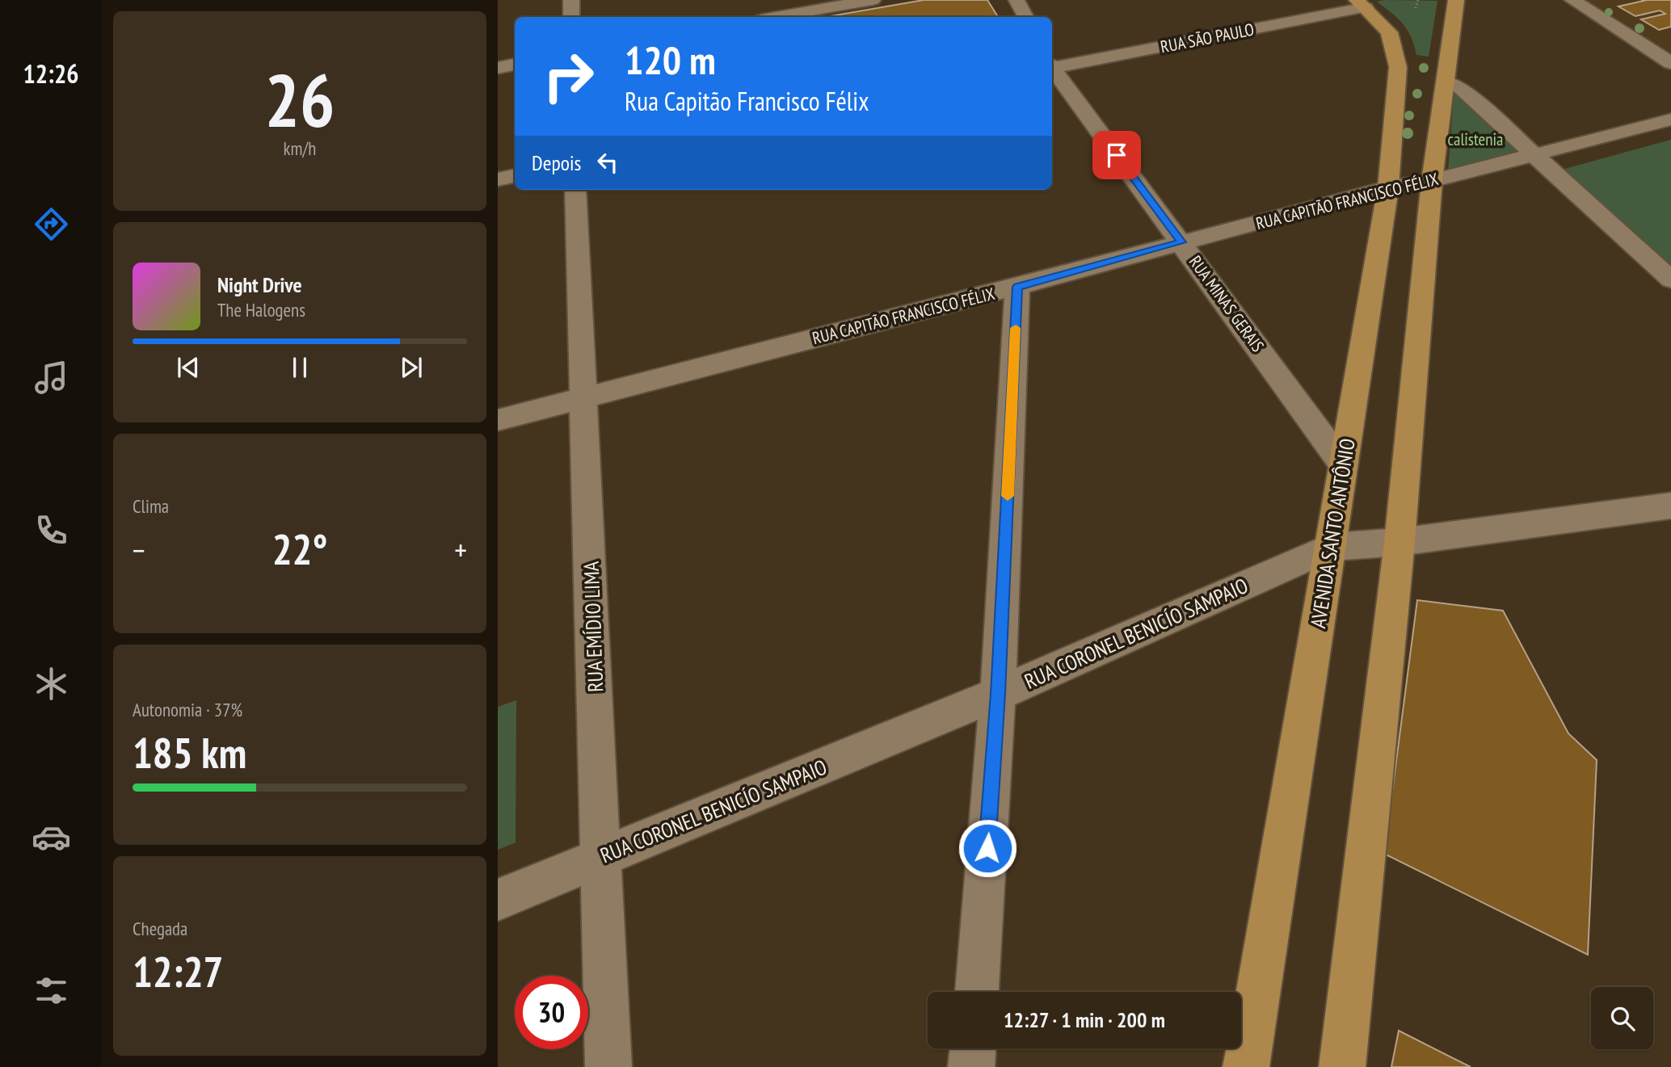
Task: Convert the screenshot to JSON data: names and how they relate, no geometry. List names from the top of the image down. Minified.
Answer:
{"streets":{"main road":["AVENIDA SANTO ANTÔNIO"],"street":["RUA SÃO PAULO","RUA CAPITÃO FRANCISCO FÉLIX","RUA MINAS GERAIS","RUA EMÍDIO LIMA","RUA CORONEL BENICÍO SAMPAIO"]},"crossings":[["RUA SÃO PAULO","AVENIDA SANTO ANTÔNIO"],["RUA CAPITÃO FRANCISCO FÉLIX","RUA MINAS GERAIS"],["RUA CAPITÃO FRANCISCO FÉLIX","AVENIDA SANTO ANTÔNIO"],["RUA CAPITÃO FRANCISCO FÉLIX","RUA EMÍDIO LIMA"],["RUA MINAS GERAIS","AVENIDA SANTO ANTÔNIO"],["AVENIDA SANTO ANTÔNIO","RUA CORONEL BENICÍO SAMPAIO"]],"parks":["calistenia"],"page":{"tabs":"12:26","tile":[["26","km/h"],"Clima",["Autonomia · 37%","185 km"],["Chegada","12:27"]],"turn":["120 m","Rua Capitão Francisco Félix"],"then":"Depois","song":["Night Drive","The Halogens"],"heat":["−","22°","+"],"limit":"30","trip":"12:27 · 1 min · 200 m"}}
